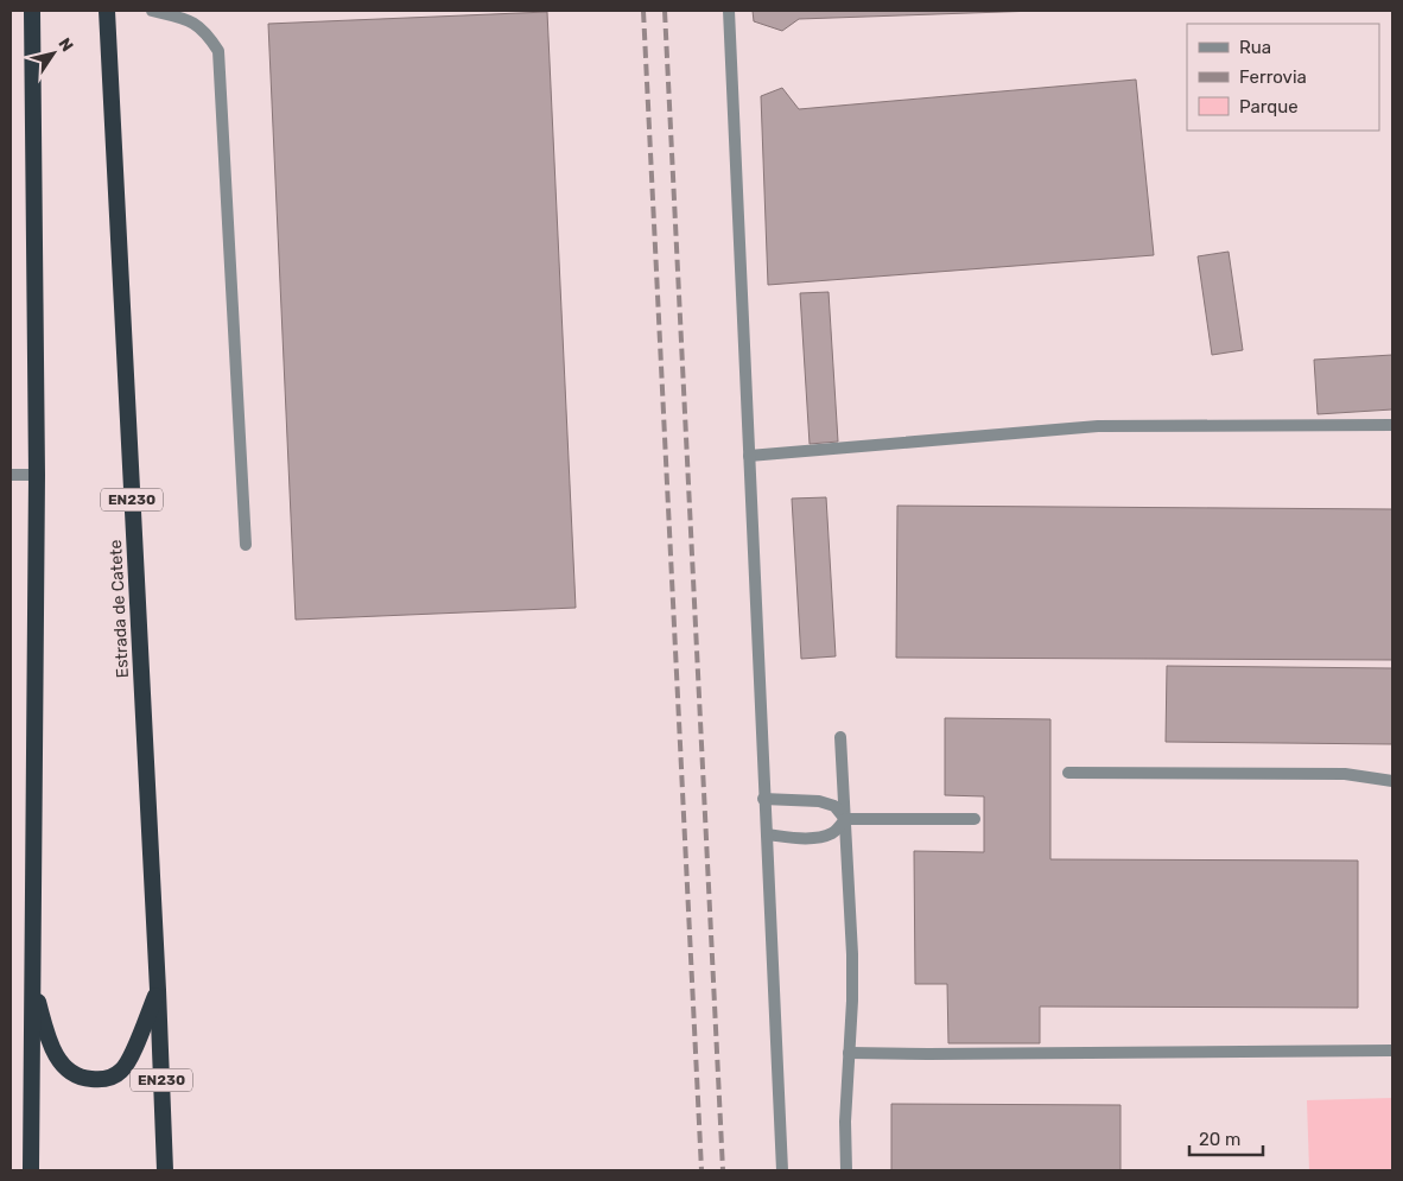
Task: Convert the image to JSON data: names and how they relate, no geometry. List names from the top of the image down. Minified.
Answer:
{"streets":{"highway":["EN230","Estrada de Catete"]},"legend":["Rua","Ferrovia","Parque"],"scale_bar":"20 m","north":"top right"}
